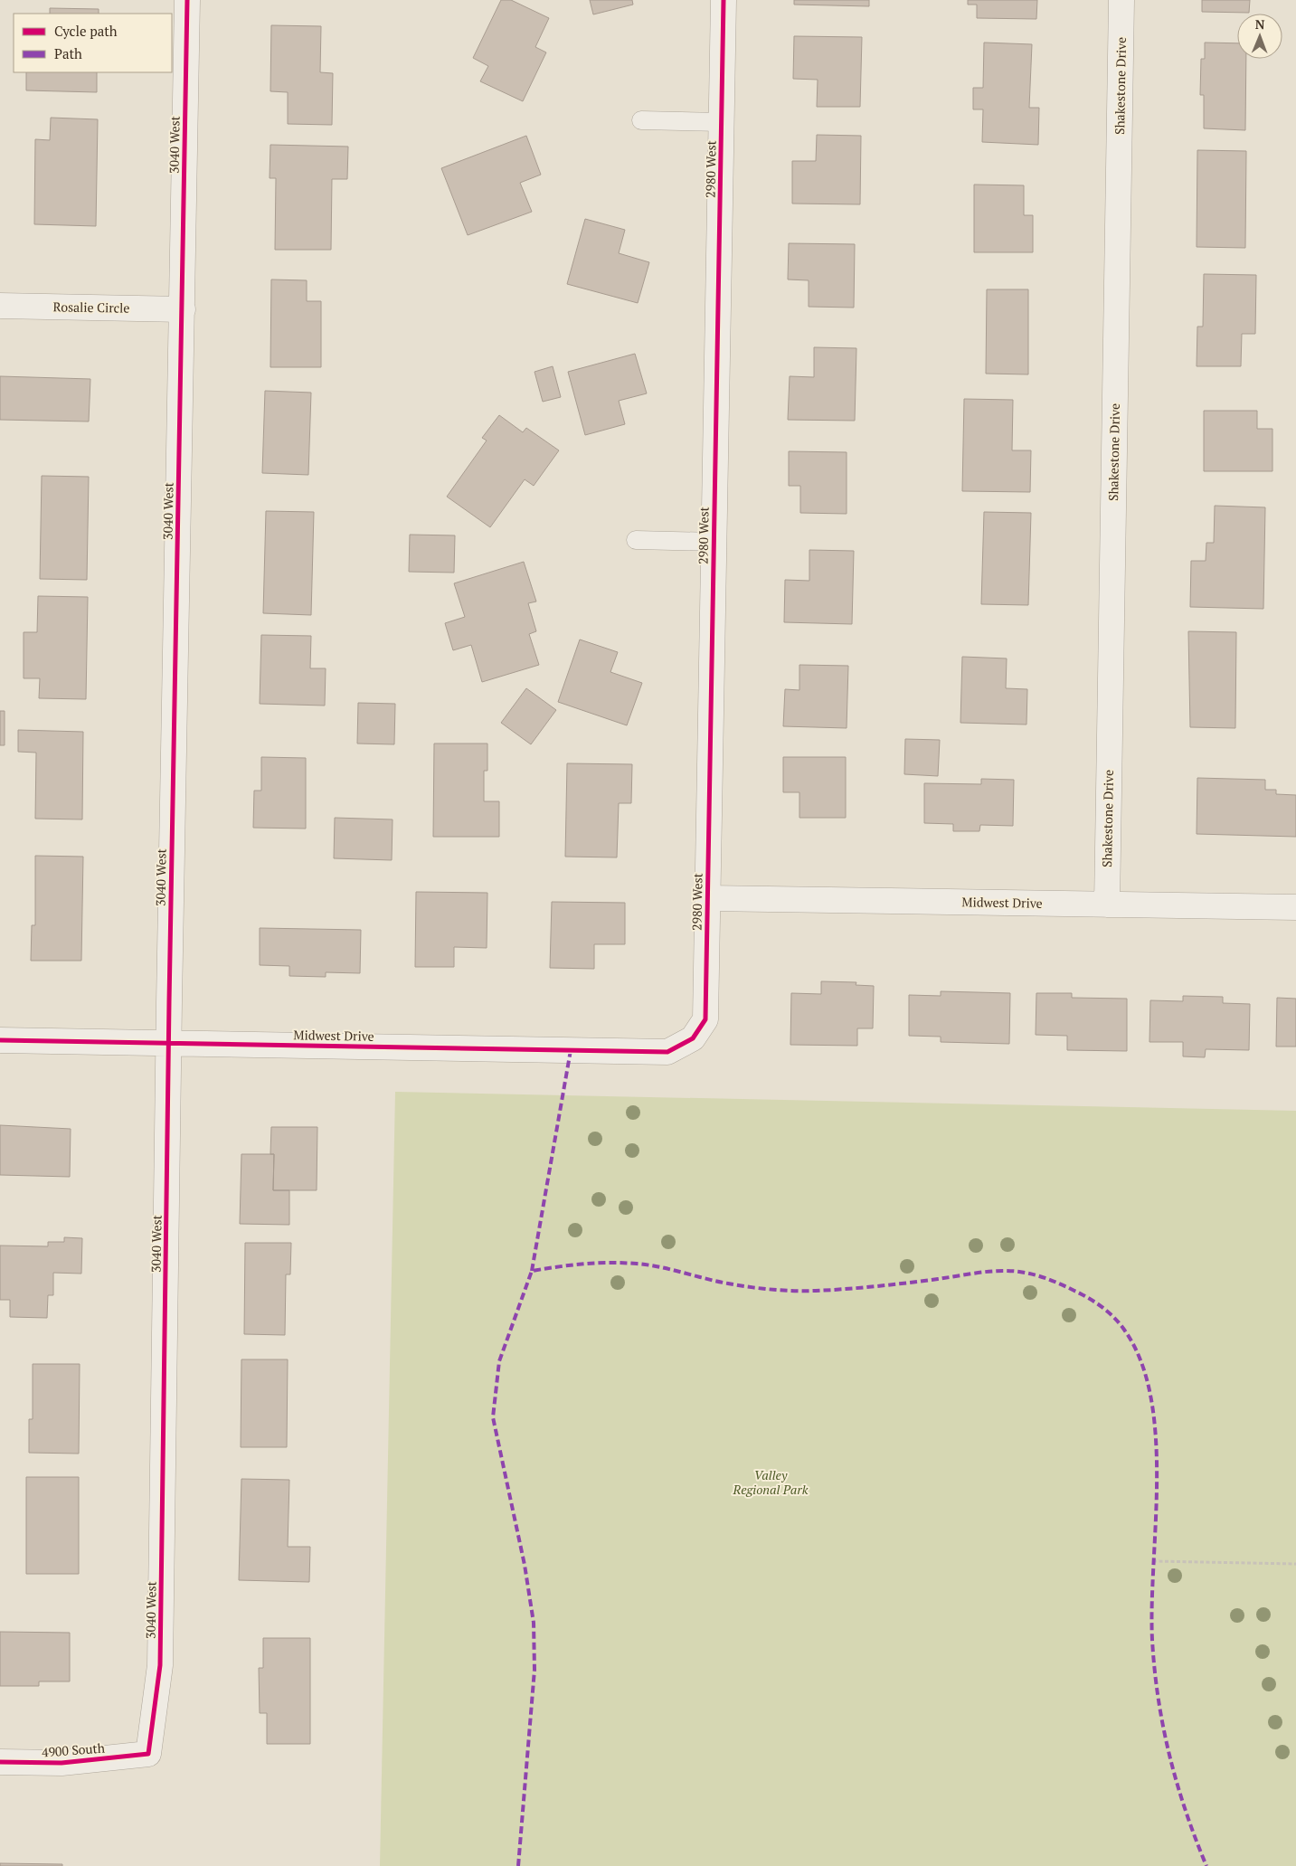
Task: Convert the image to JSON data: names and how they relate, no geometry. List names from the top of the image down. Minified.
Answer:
{"streets":{"street":["Shakestone Drive","3040 West","2980 West","Rosalie Circle","Midwest Drive","4900 South"]},"crossings":[["Shakestone Drive","Midwest Drive"],["3040 West","Rosalie Circle"],["3040 West","Midwest Drive"],["3040 West","4900 South"],["2980 West","Midwest Drive"]],"parks":["Valley Regional Park"],"legend":["Cycle path","Path"],"north":"top"}
